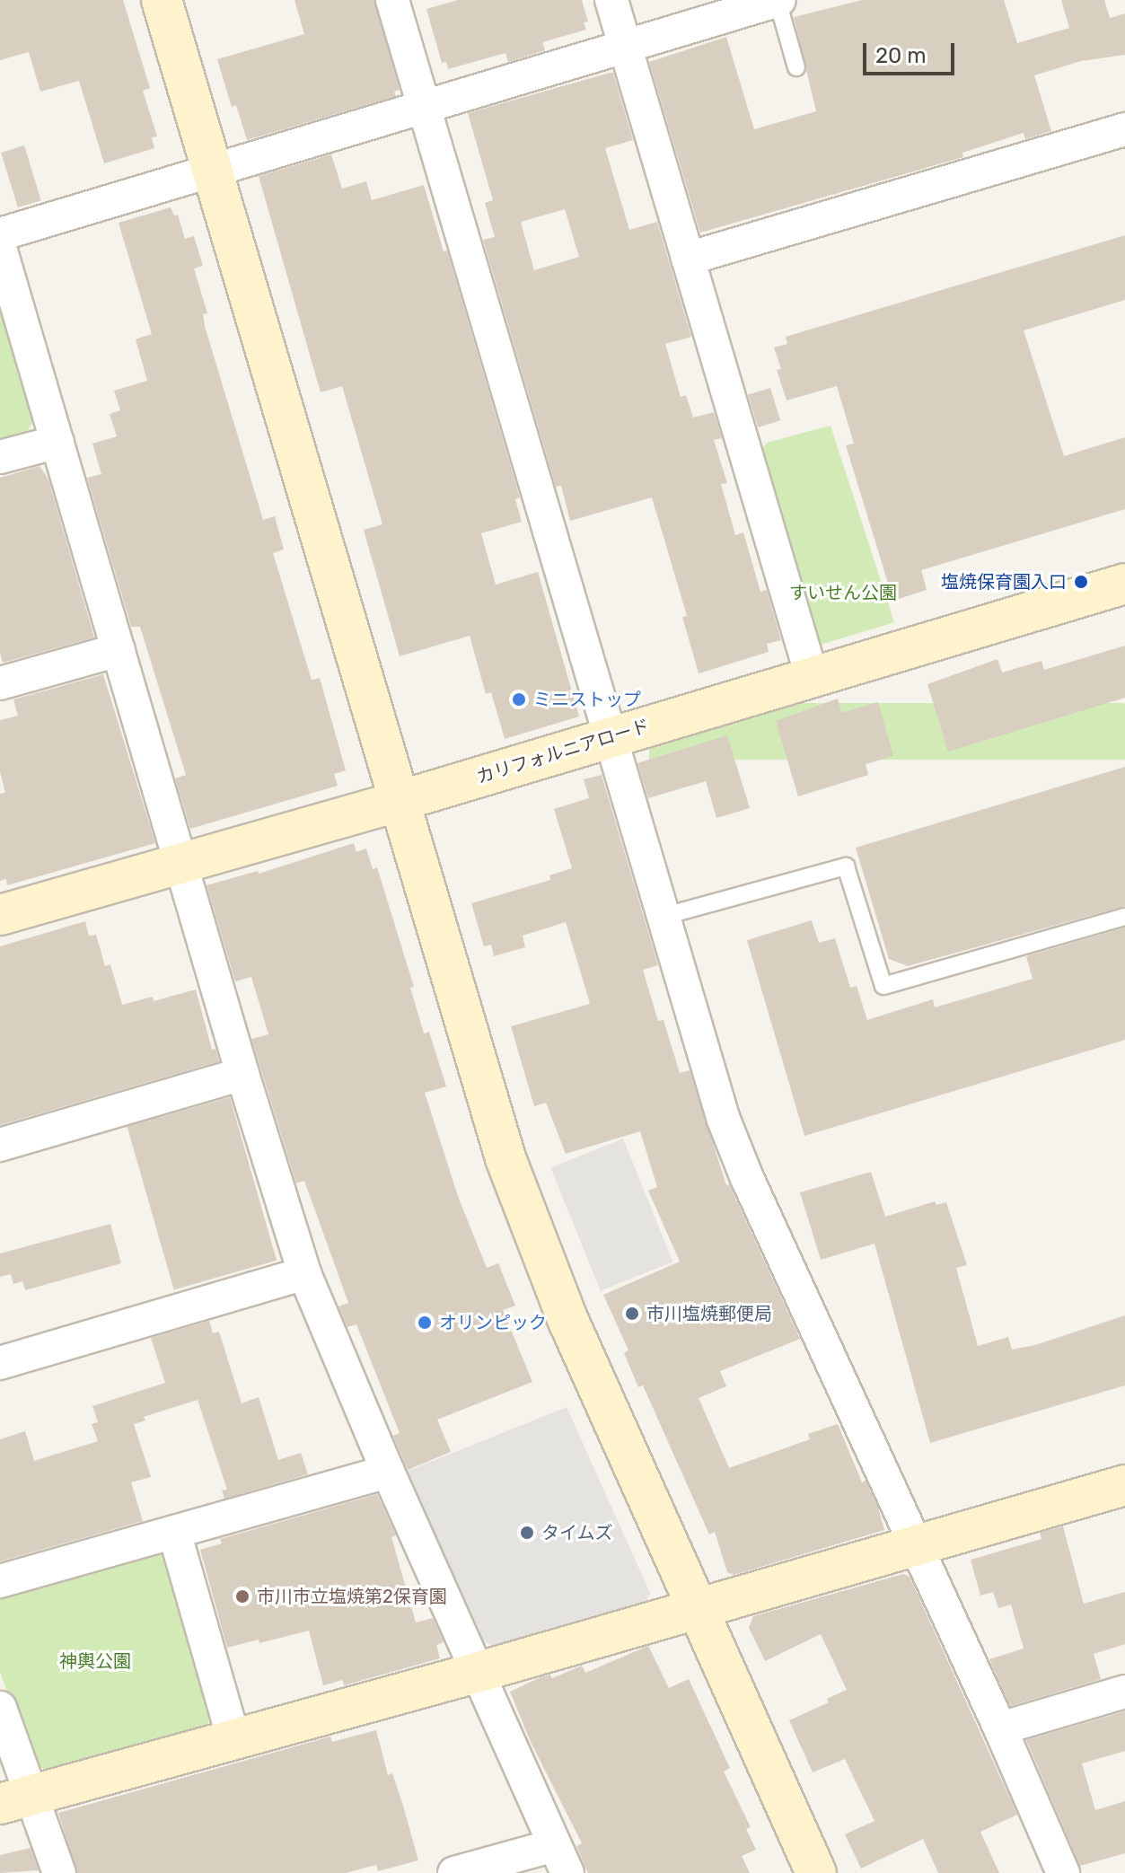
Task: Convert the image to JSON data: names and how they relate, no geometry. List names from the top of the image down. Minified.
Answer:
{"streets":{"street":["カリフォルニアロード"]},"parks":["すいせん公園","神輿公園"],"places":["塩焼保育園入口","ミニストップ","市川塩焼郵便局","オリンピック","タイムズ","市川市立塩焼第2保育園"],"scale_bar":"20 m"}
